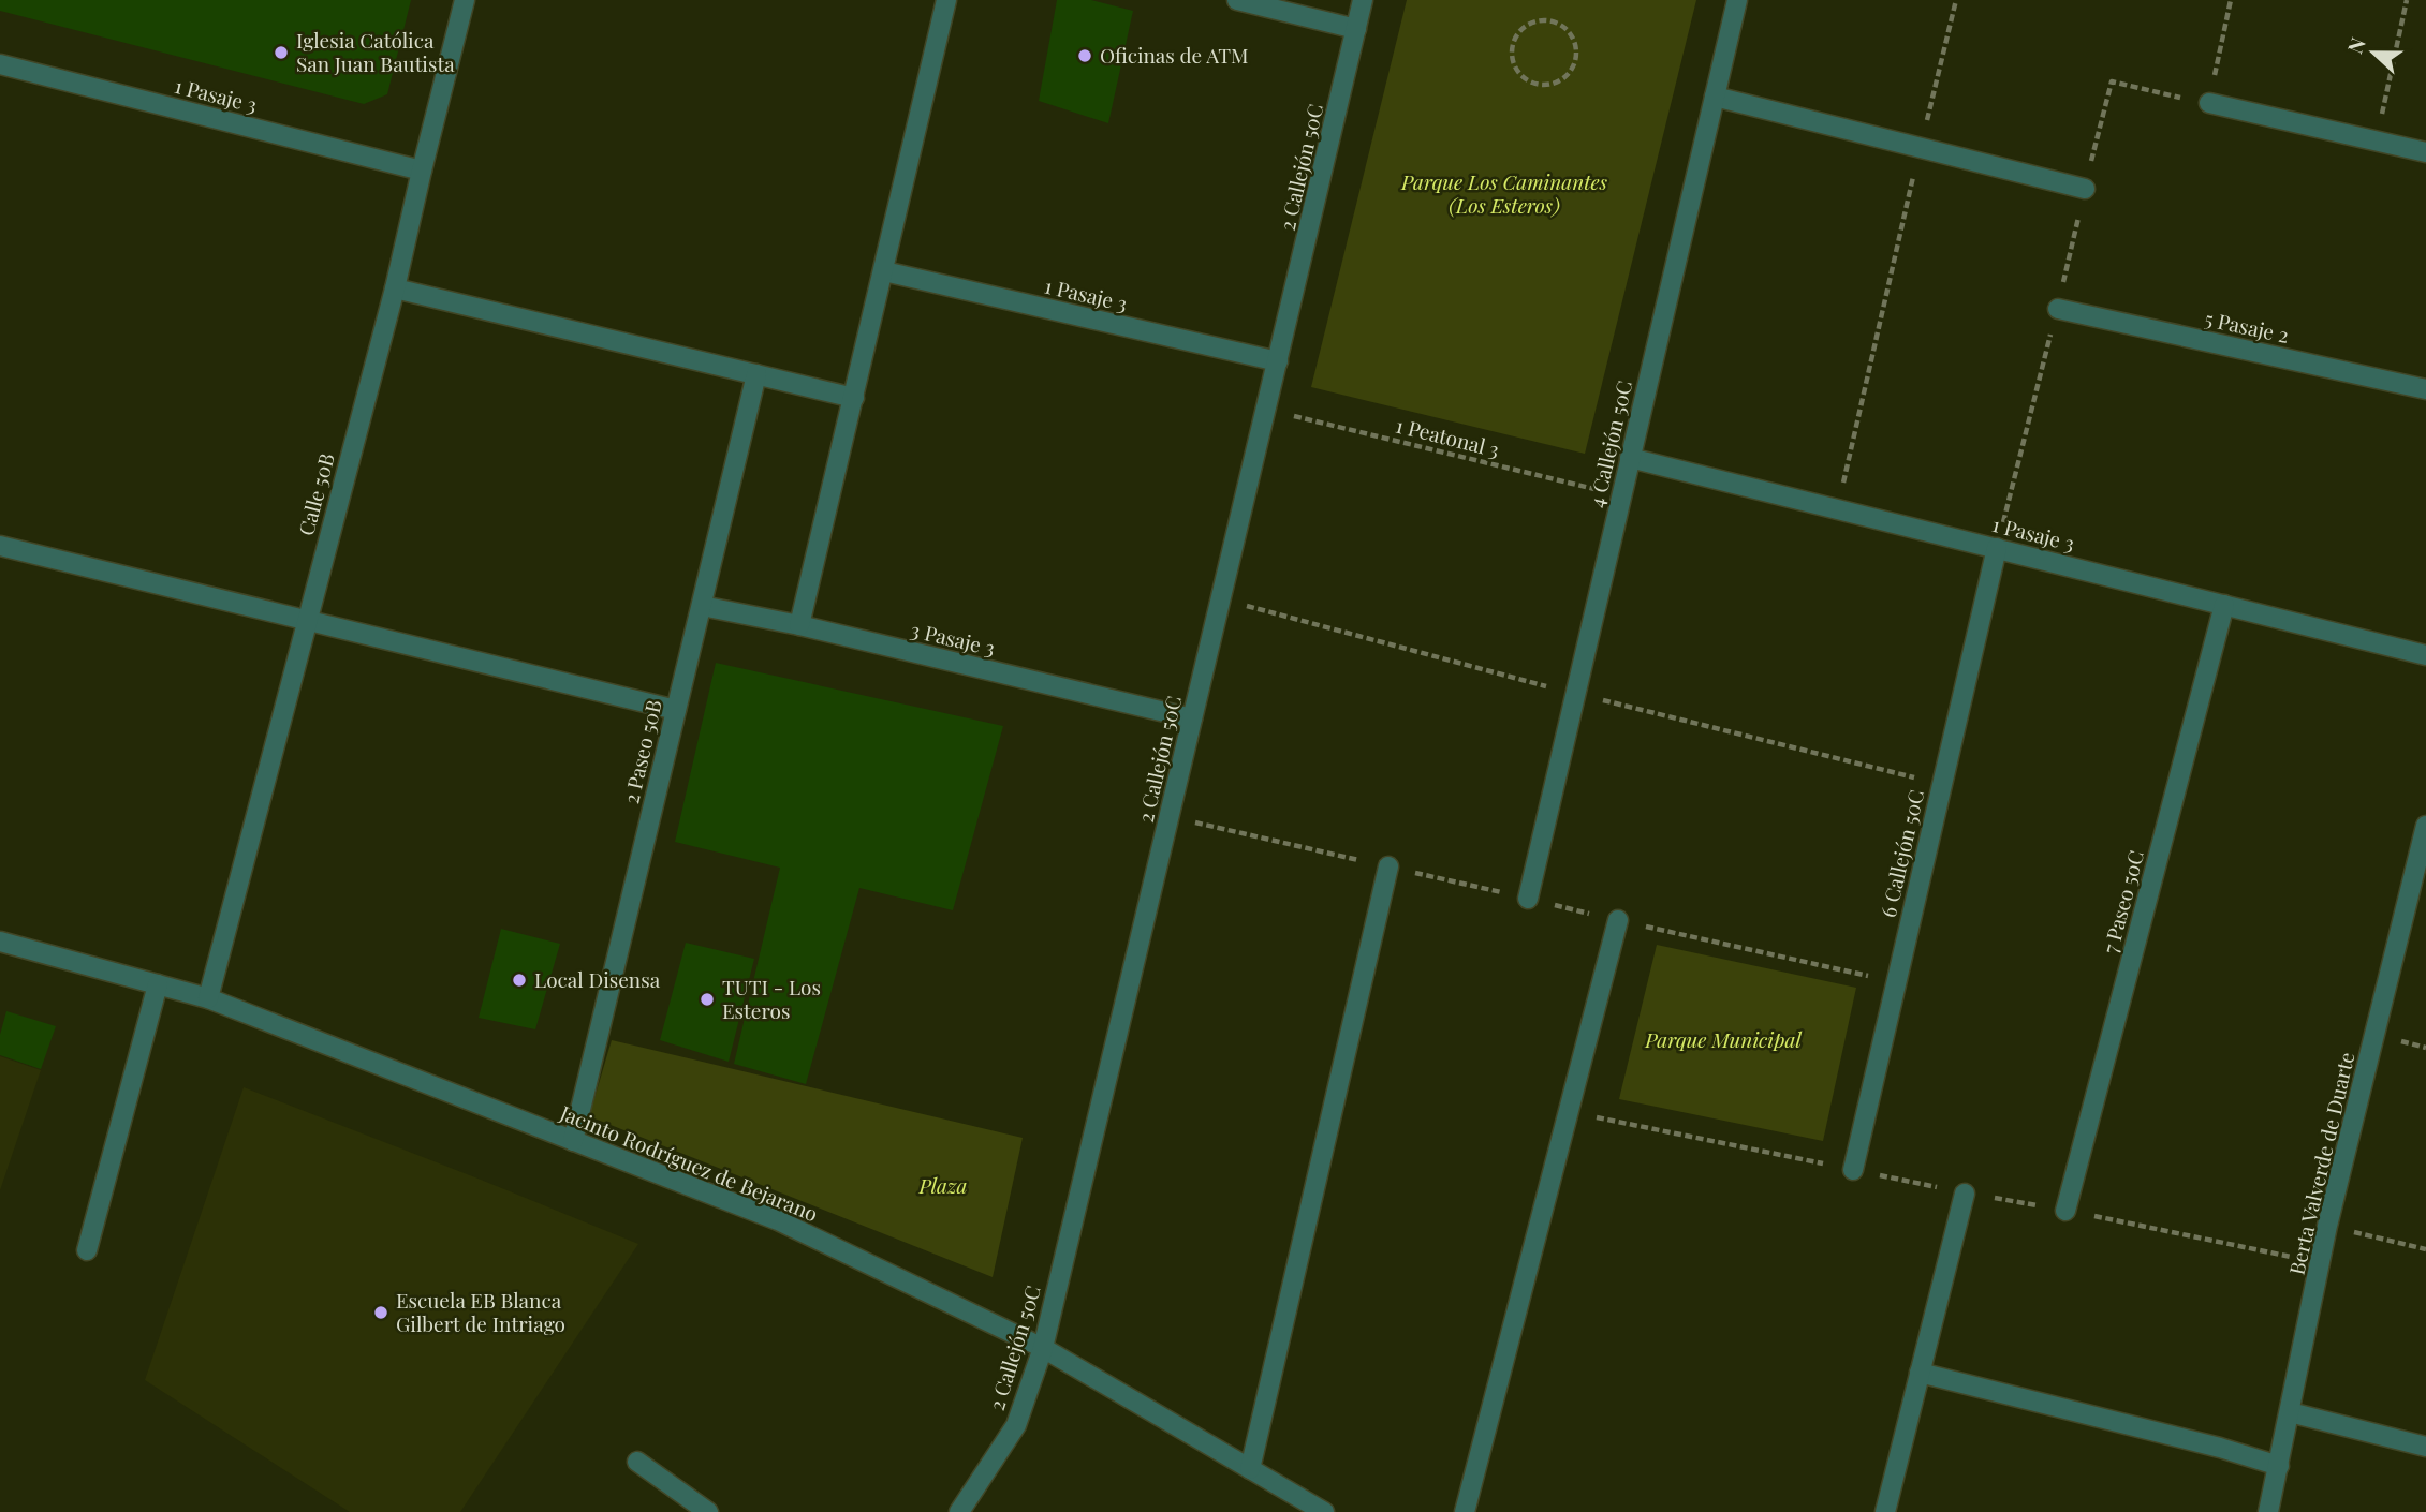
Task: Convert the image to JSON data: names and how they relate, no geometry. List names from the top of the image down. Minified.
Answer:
{"streets":{"street":["1 Pasaje 3","2 Callejón 50C","5 Pasaje 2","4 Callejón 50C","Calle 50B","3 Pasaje 3","2 Paseo 50B","6 Callejón 50C","7 Paseo 50C","Jacinto Rodríguez de Bejarano","Berta Valverde de Duarte"],"path":["1 Peatonal 3"]},"crossings":[["1 Pasaje 3","2 Callejón 50C"],["1 Pasaje 3","4 Callejón 50C"],["1 Pasaje 3","Calle 50B"],["1 Pasaje 3","6 Callejón 50C"],["1 Pasaje 3","7 Paseo 50C"],["2 Callejón 50C","1 Peatonal 3"],["2 Callejón 50C","3 Pasaje 3"],["2 Callejón 50C","Jacinto Rodríguez de Bejarano"],["1 Peatonal 3","4 Callejón 50C"],["Calle 50B","Jacinto Rodríguez de Bejarano"],["3 Pasaje 3","2 Paseo 50B"],["2 Paseo 50B","Jacinto Rodríguez de Bejarano"]],"parks":["Parque Los Caminantes (Los Esteros)","Parque Municipal","Plaza"],"places":["Iglesia Católica San Juan Bautista","Oficinas de ATM","Local Disensa","TUTI - Los Esteros","Escuela EB Blanca Gilbert de Intriago"],"north":"left"}
